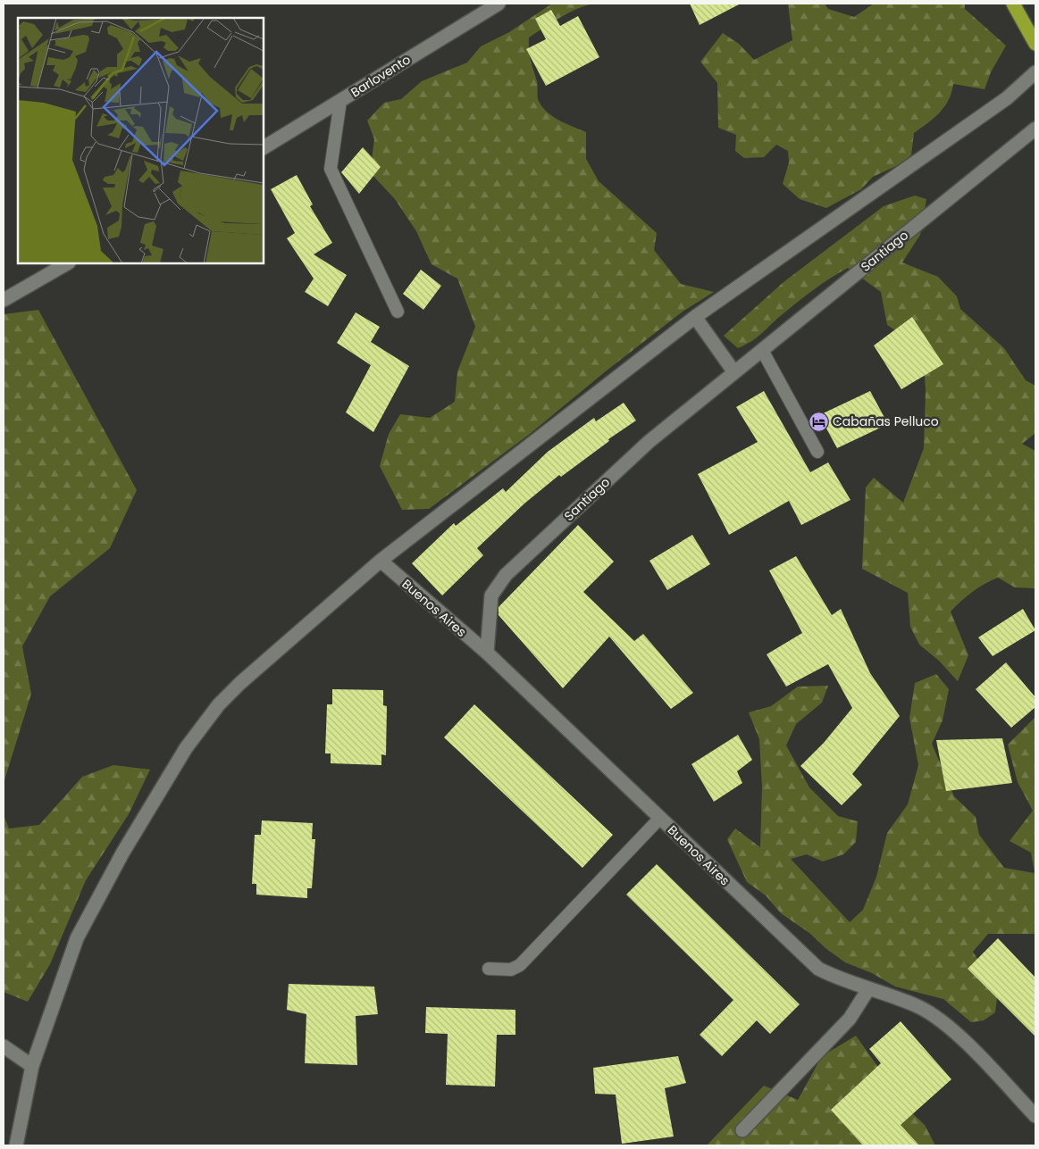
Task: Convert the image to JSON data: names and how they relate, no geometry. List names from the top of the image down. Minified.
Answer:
{"streets":{"street":["Barlovento","Santiago","Buenos Aires"]},"crossings":[["Santiago","Buenos Aires"]],"places":{"hotel":["Cabañas Pelluco"]}}
